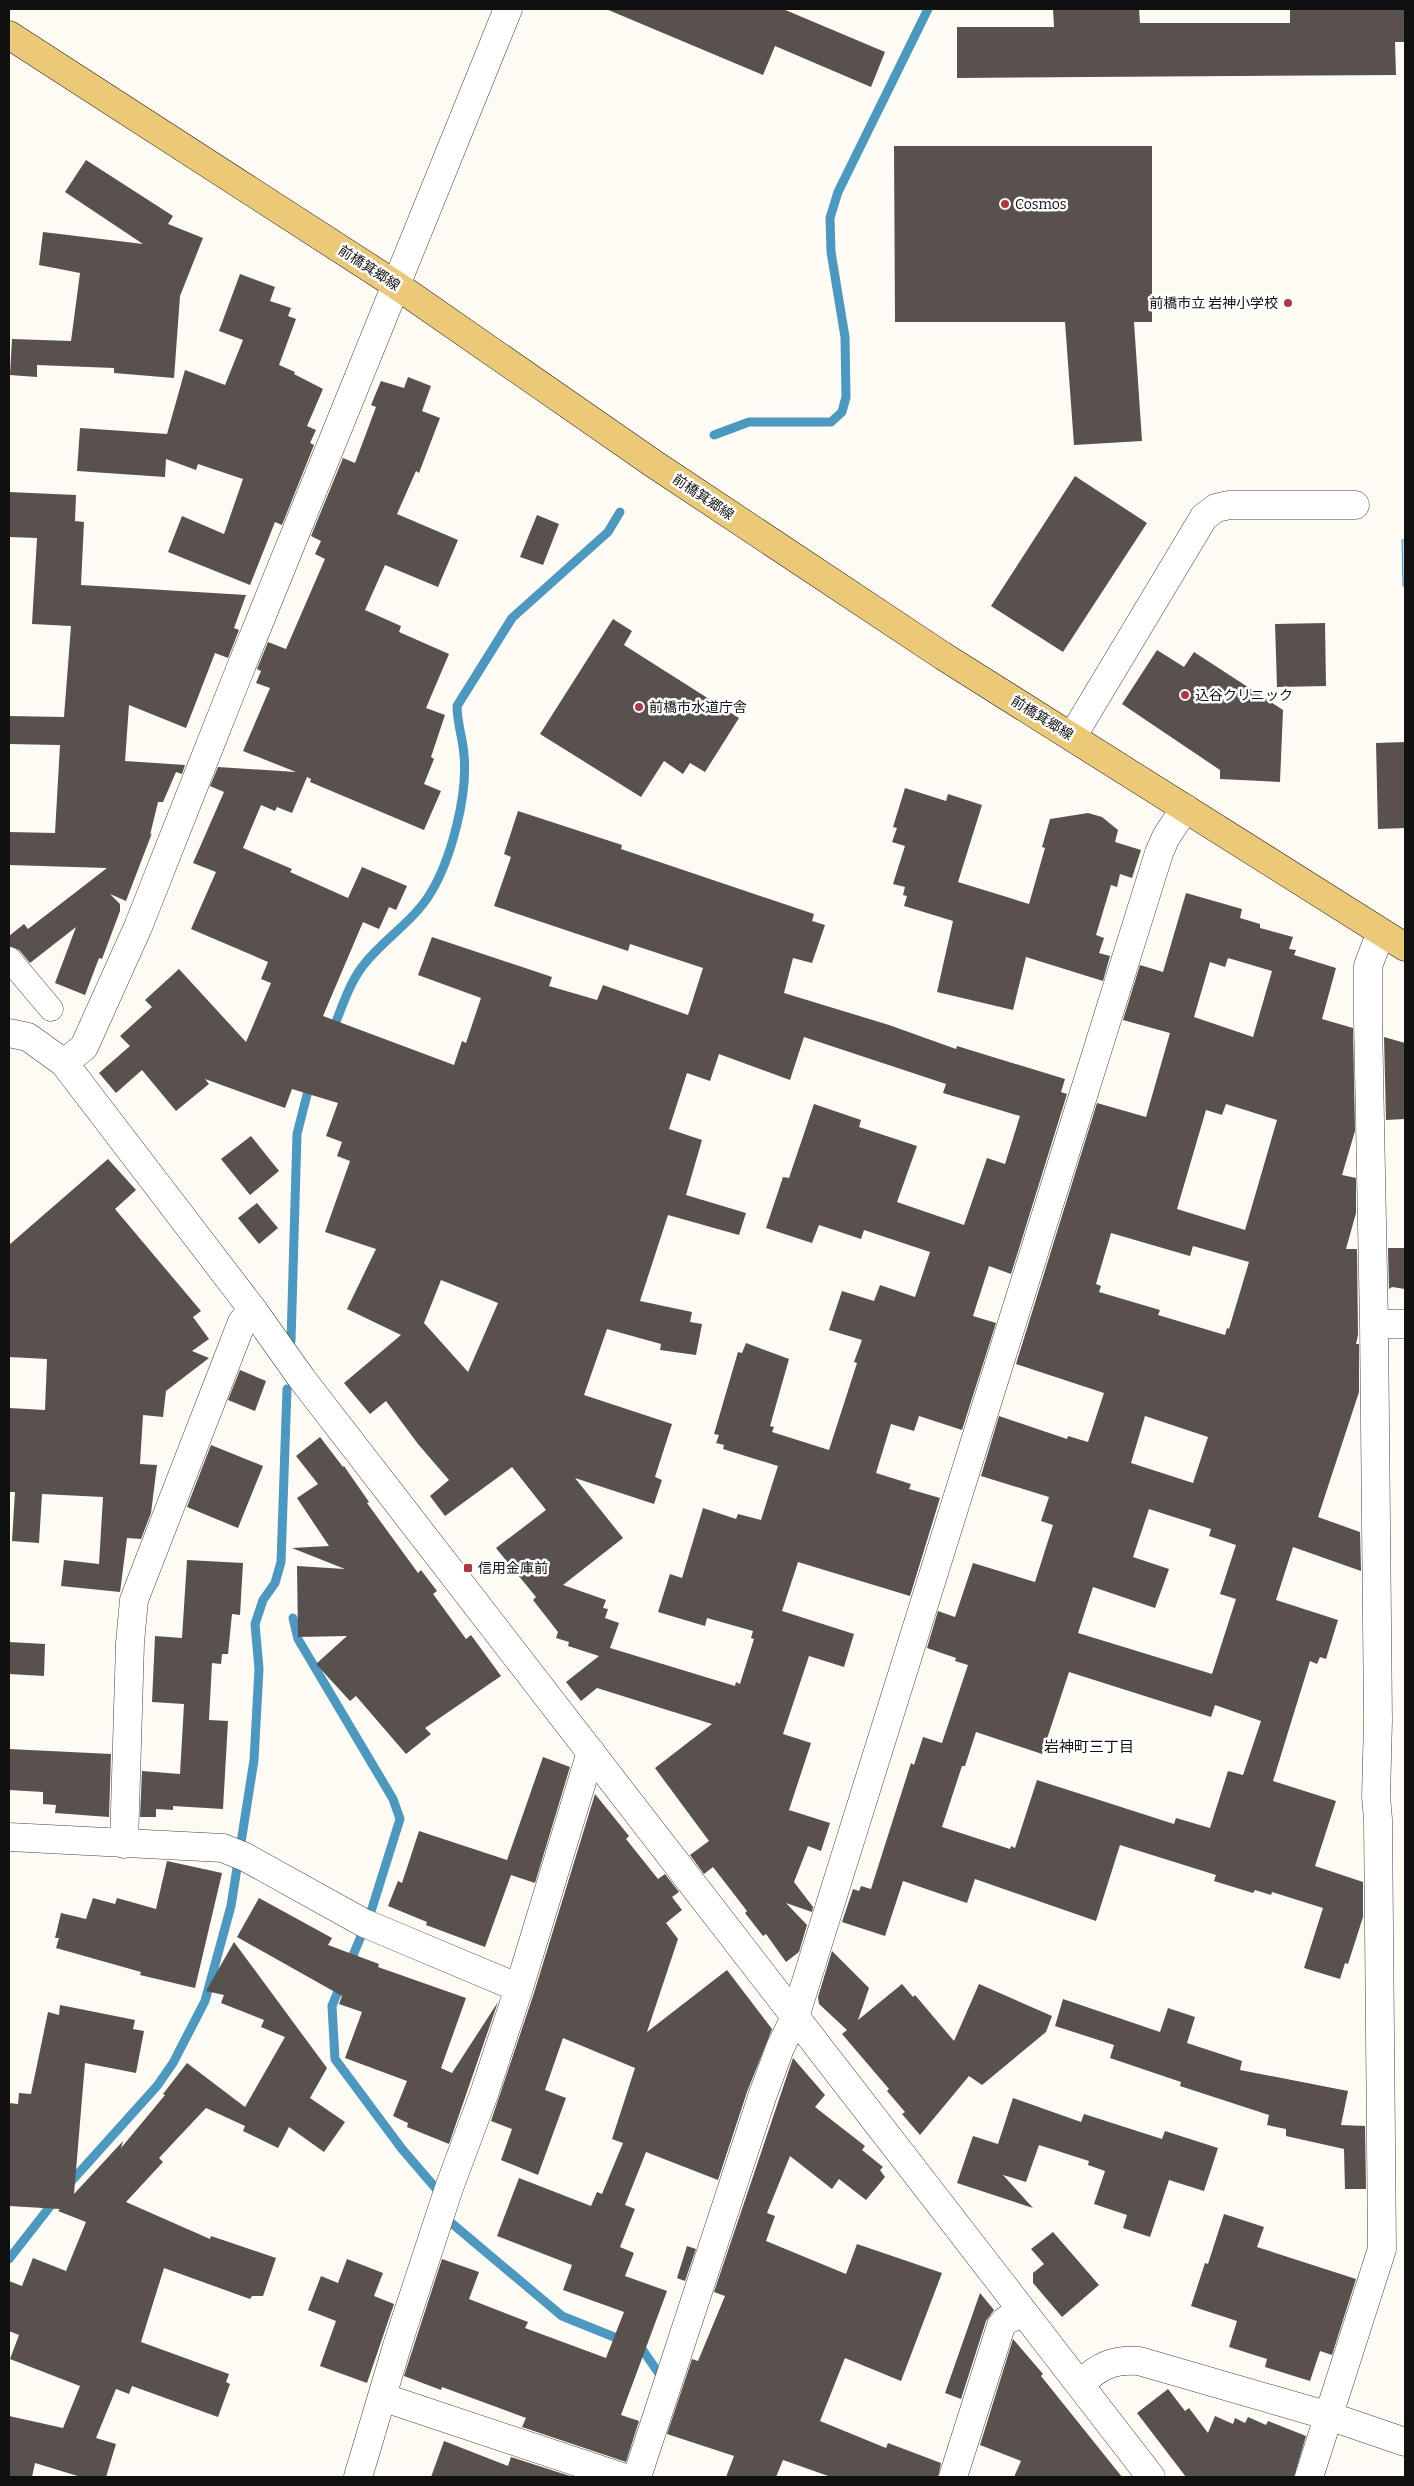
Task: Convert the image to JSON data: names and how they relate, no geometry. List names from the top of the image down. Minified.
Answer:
{"streets":{"main road":["前橋箕郷線"]},"districts":["岩神町三丁目"],"places":{"other":["Cosmos","前橋市立 岩神小学校","込谷クリニック","前橋市水道庁舎"],"transit":["信用金庫前"]}}
